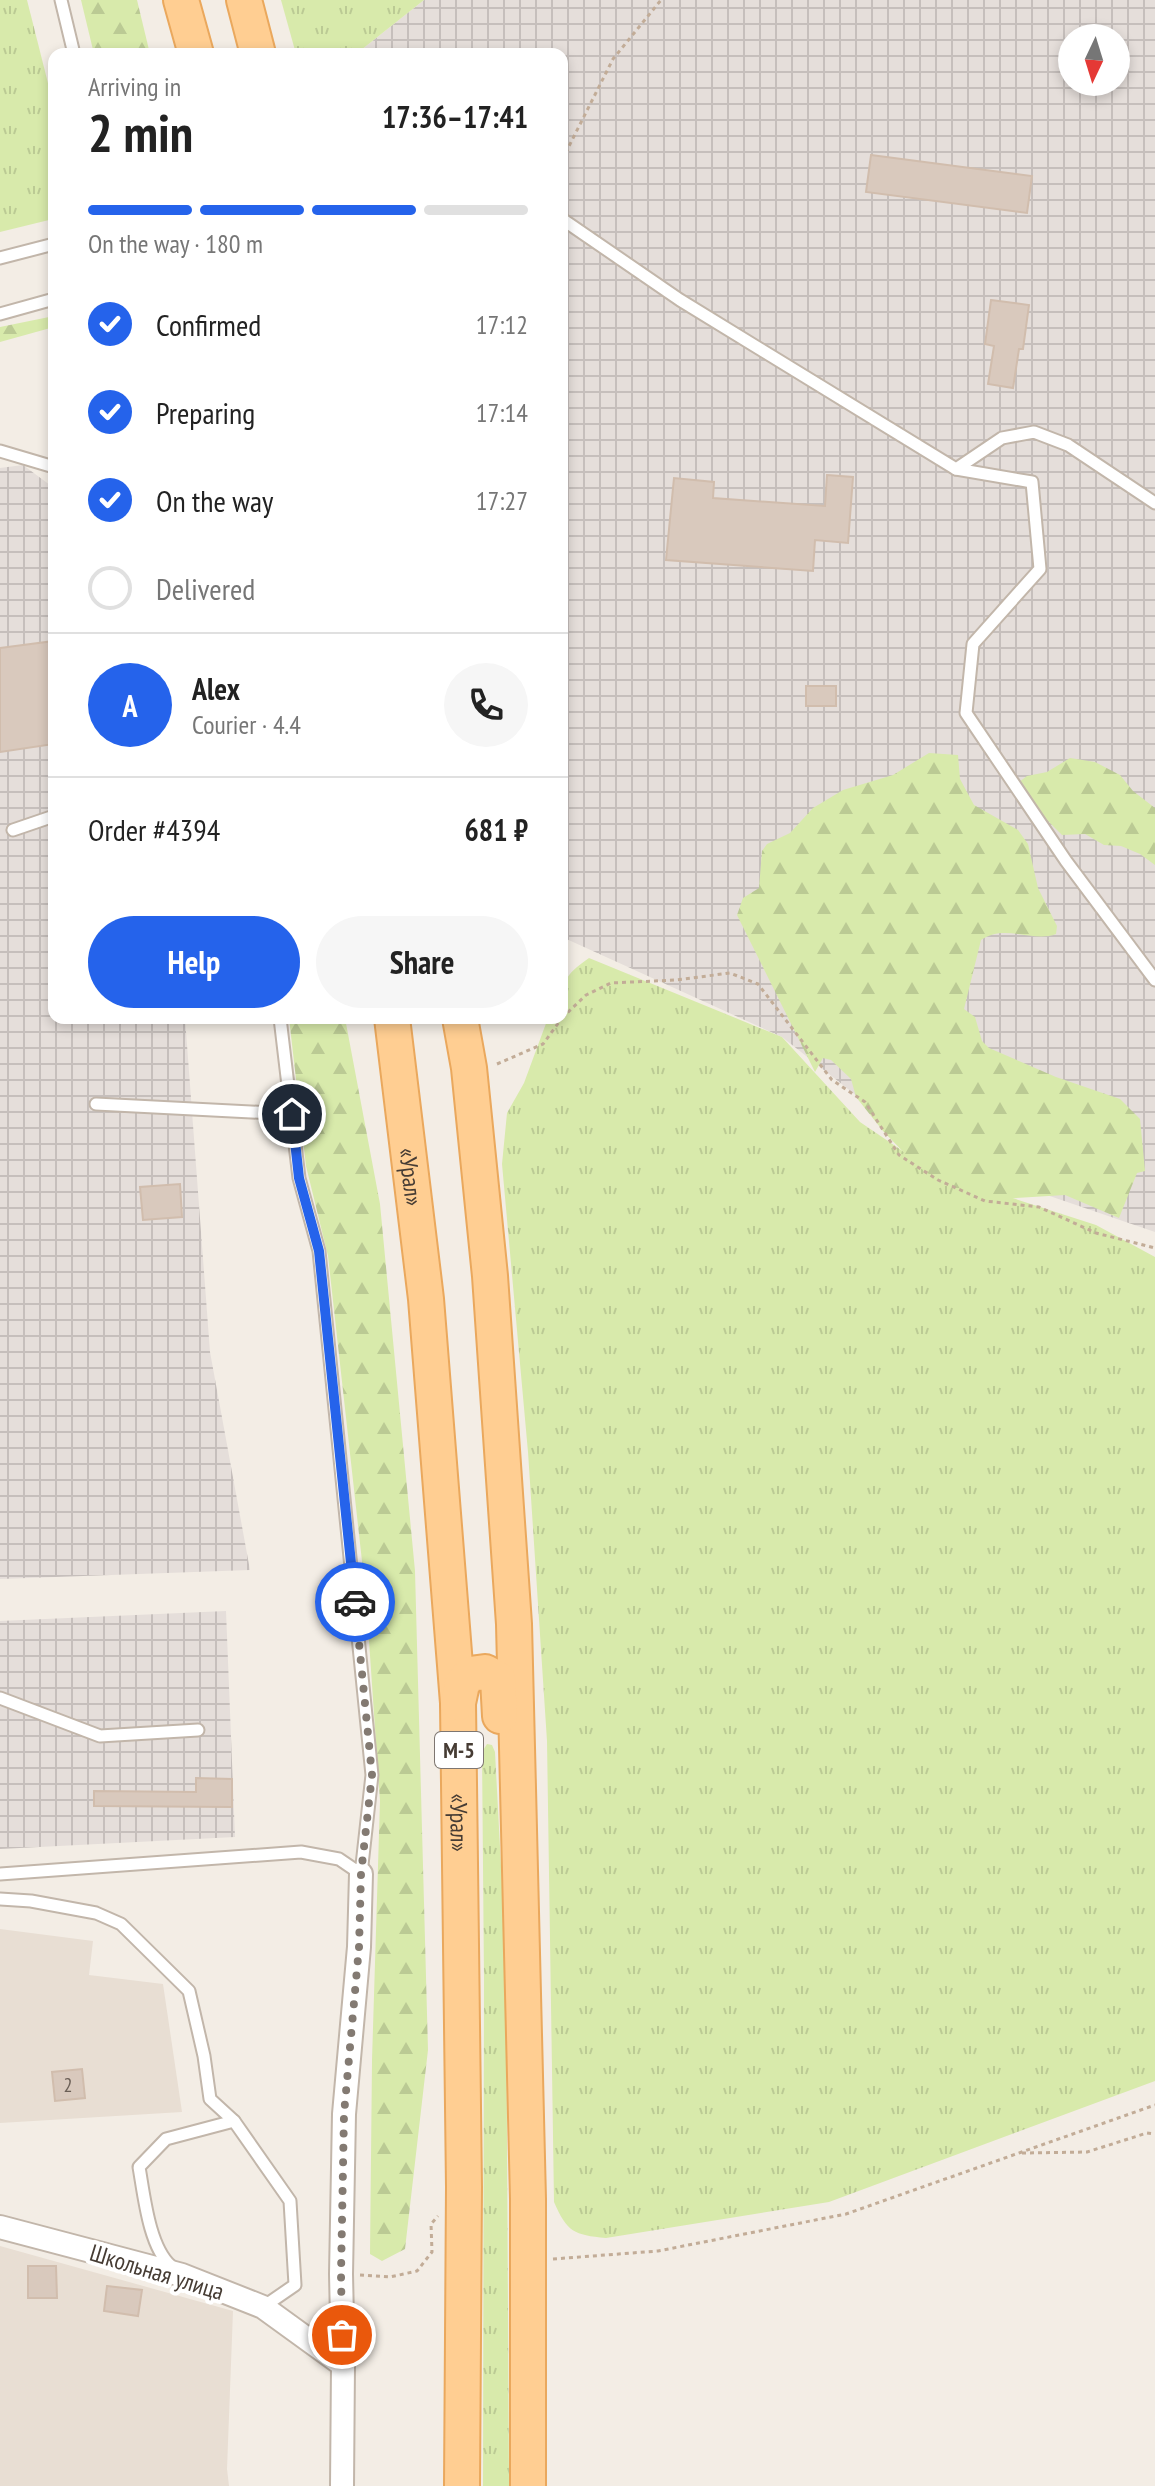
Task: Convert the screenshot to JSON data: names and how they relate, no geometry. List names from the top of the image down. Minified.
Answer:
{"streets":{"main road":["«Урал»","М-5"],"street":["Школьная улица"]},"house_numbers":["2"],"north":"bottom","page":{"heading":["2 min","Arriving in","17:36–17:41"],"panel":["Alex","Courier · 4.4","Order #4394","681 ₽"],"bar":"On the way · 180 m","list":[["Confirmed","17:12"],["Preparing","17:14"],["On the way","17:27"],"Delivered"],"round":"A","buttons":["Help","Share"]}}
